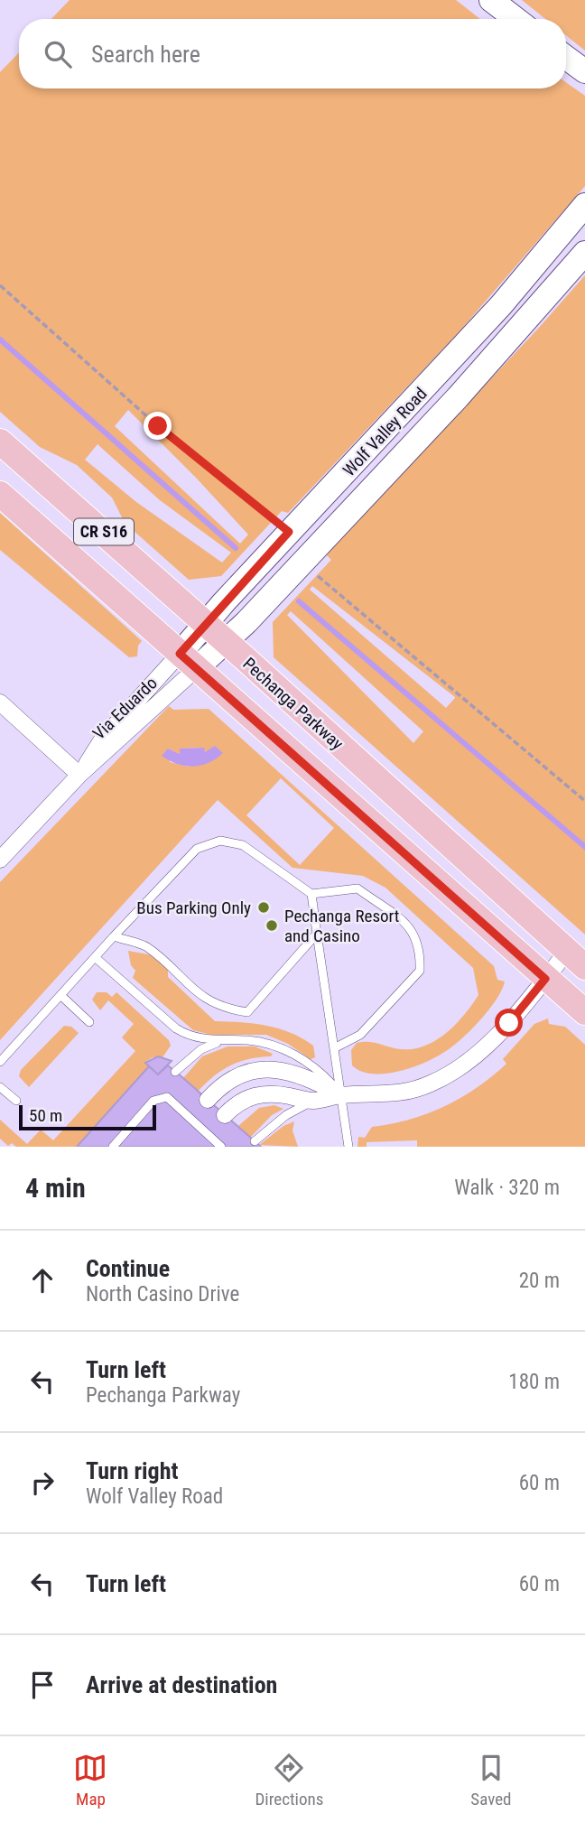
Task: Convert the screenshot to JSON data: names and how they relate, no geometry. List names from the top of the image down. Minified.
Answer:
{"streets":{"main road":["Wolf Valley Road","CR S16","Pechanga Parkway"],"street":["Via Eduardo"]},"crossings":[["Wolf Valley Road","CR S16"],["Wolf Valley Road","Pechanga Parkway"],["Wolf Valley Road","Via Eduardo"],["CR S16","Via Eduardo"]],"places":["Bus Parking Only","Pechanga Resort and Casino"],"scale_bar":"50 m","page":{"search":"Search here","scale":"50 m","heading":["4 min","Walk · 320 m"],"list":[["Continue","North Casino Drive","20 m"],["Turn left","Pechanga Parkway","180 m"],["Turn right","Wolf Valley Road","60 m"],["Turn left","60 m"],"Arrive at destination"],"nav":["Map","Directions","Saved"]}}
